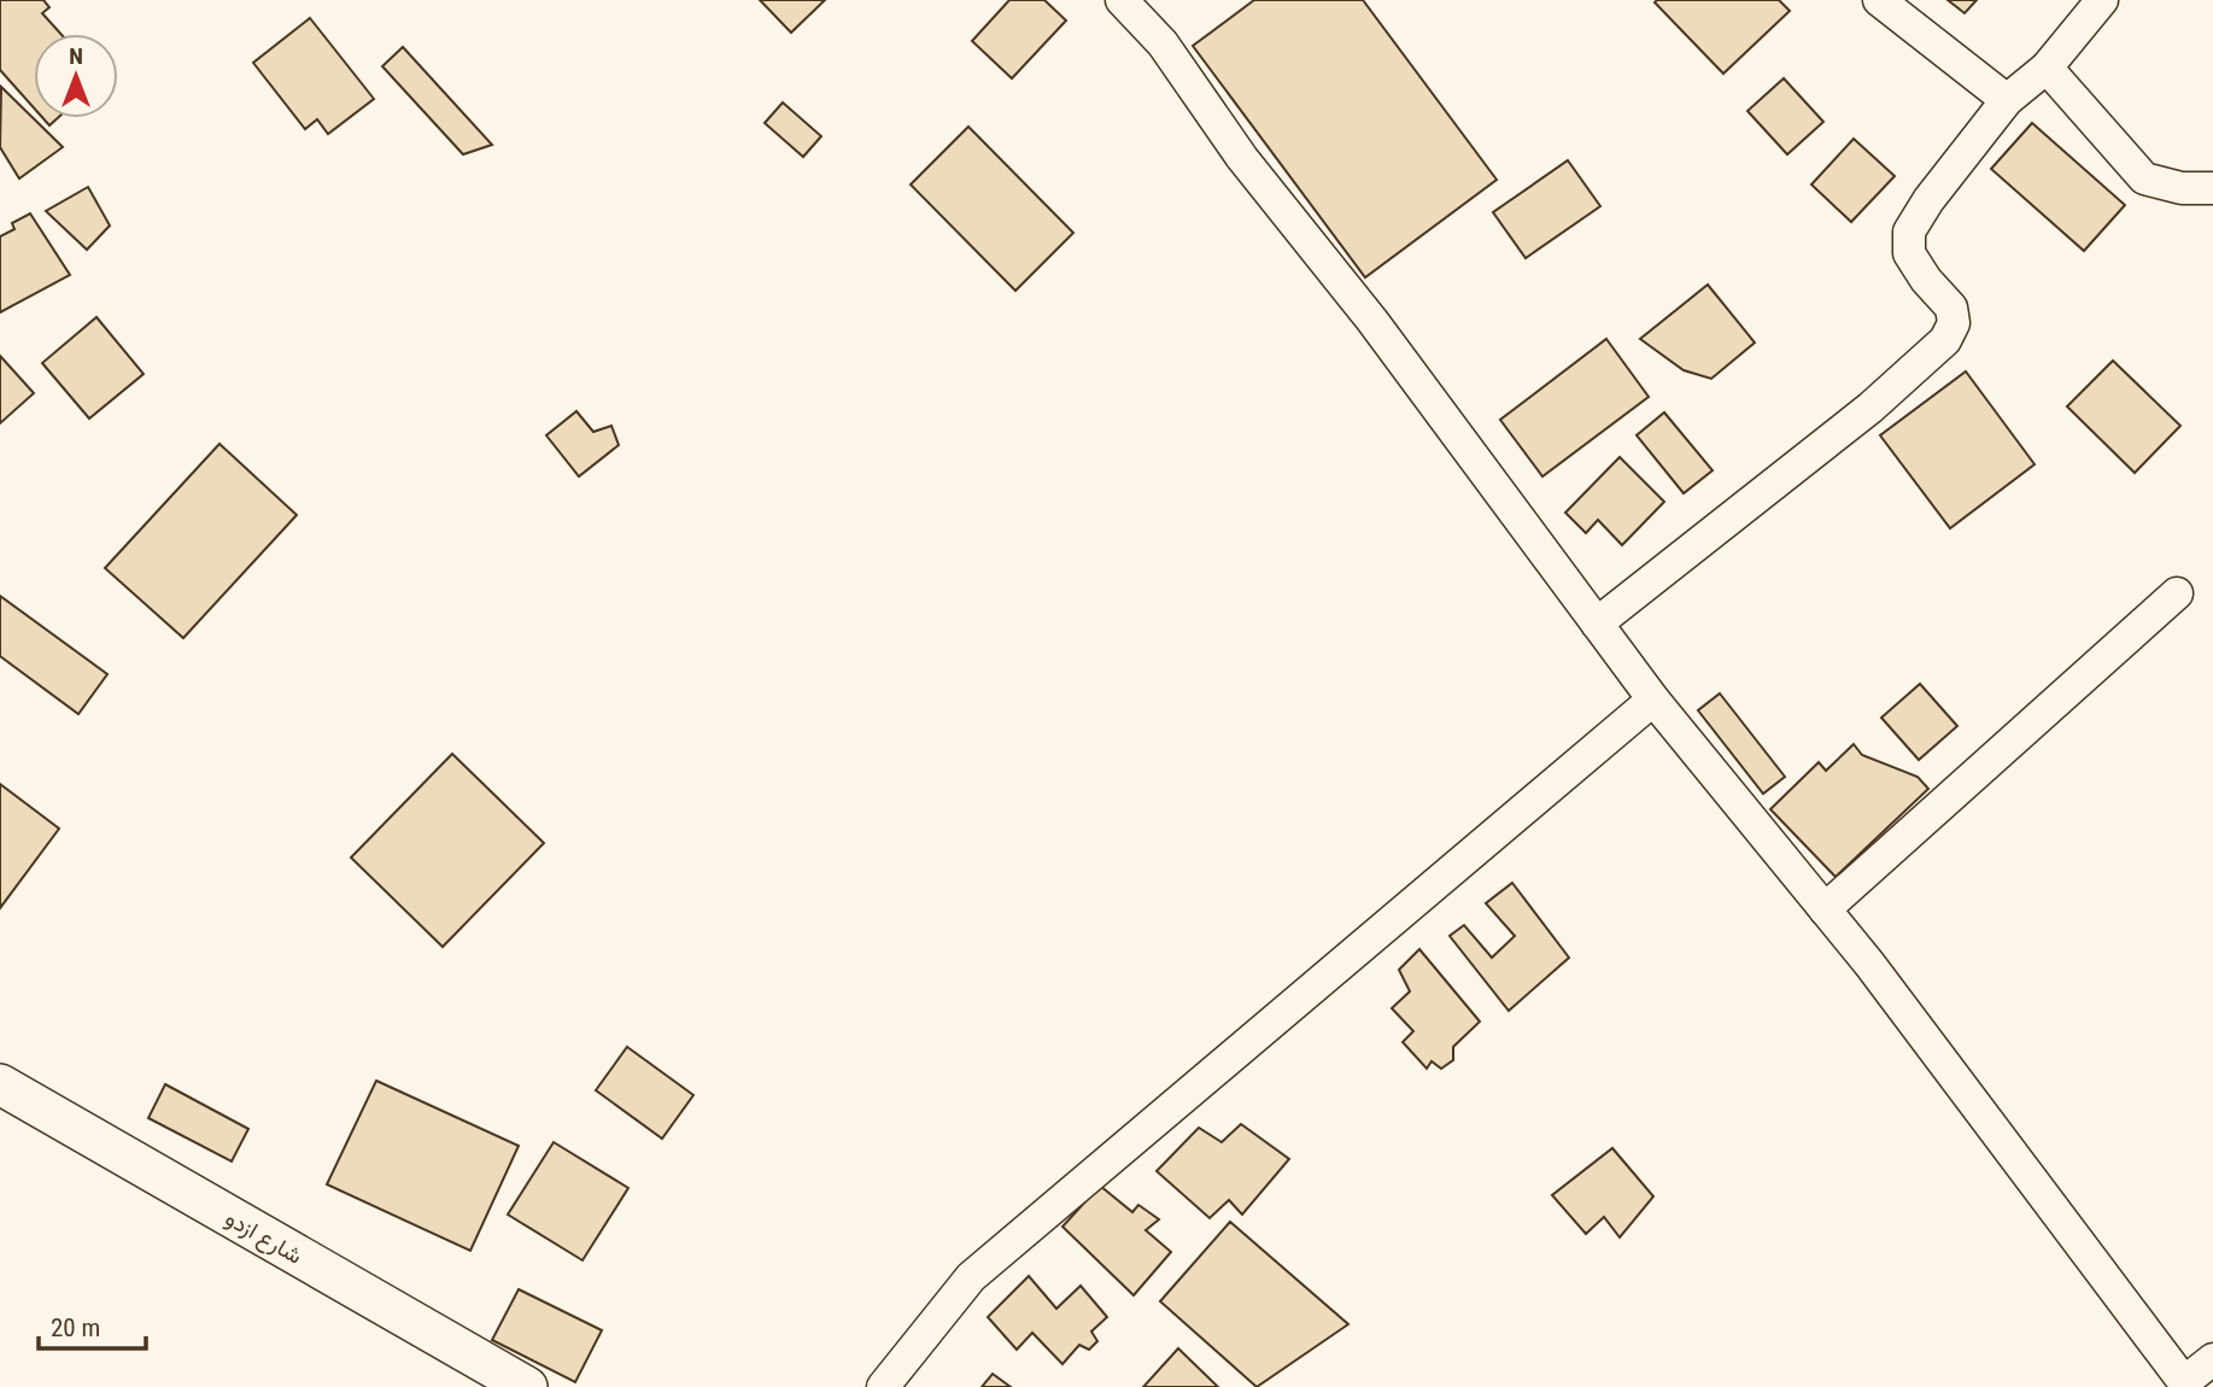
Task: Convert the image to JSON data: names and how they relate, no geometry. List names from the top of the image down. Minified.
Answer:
{"streets":{"street":["شارع ازدو"]},"scale_bar":"20 m","north":"top"}
